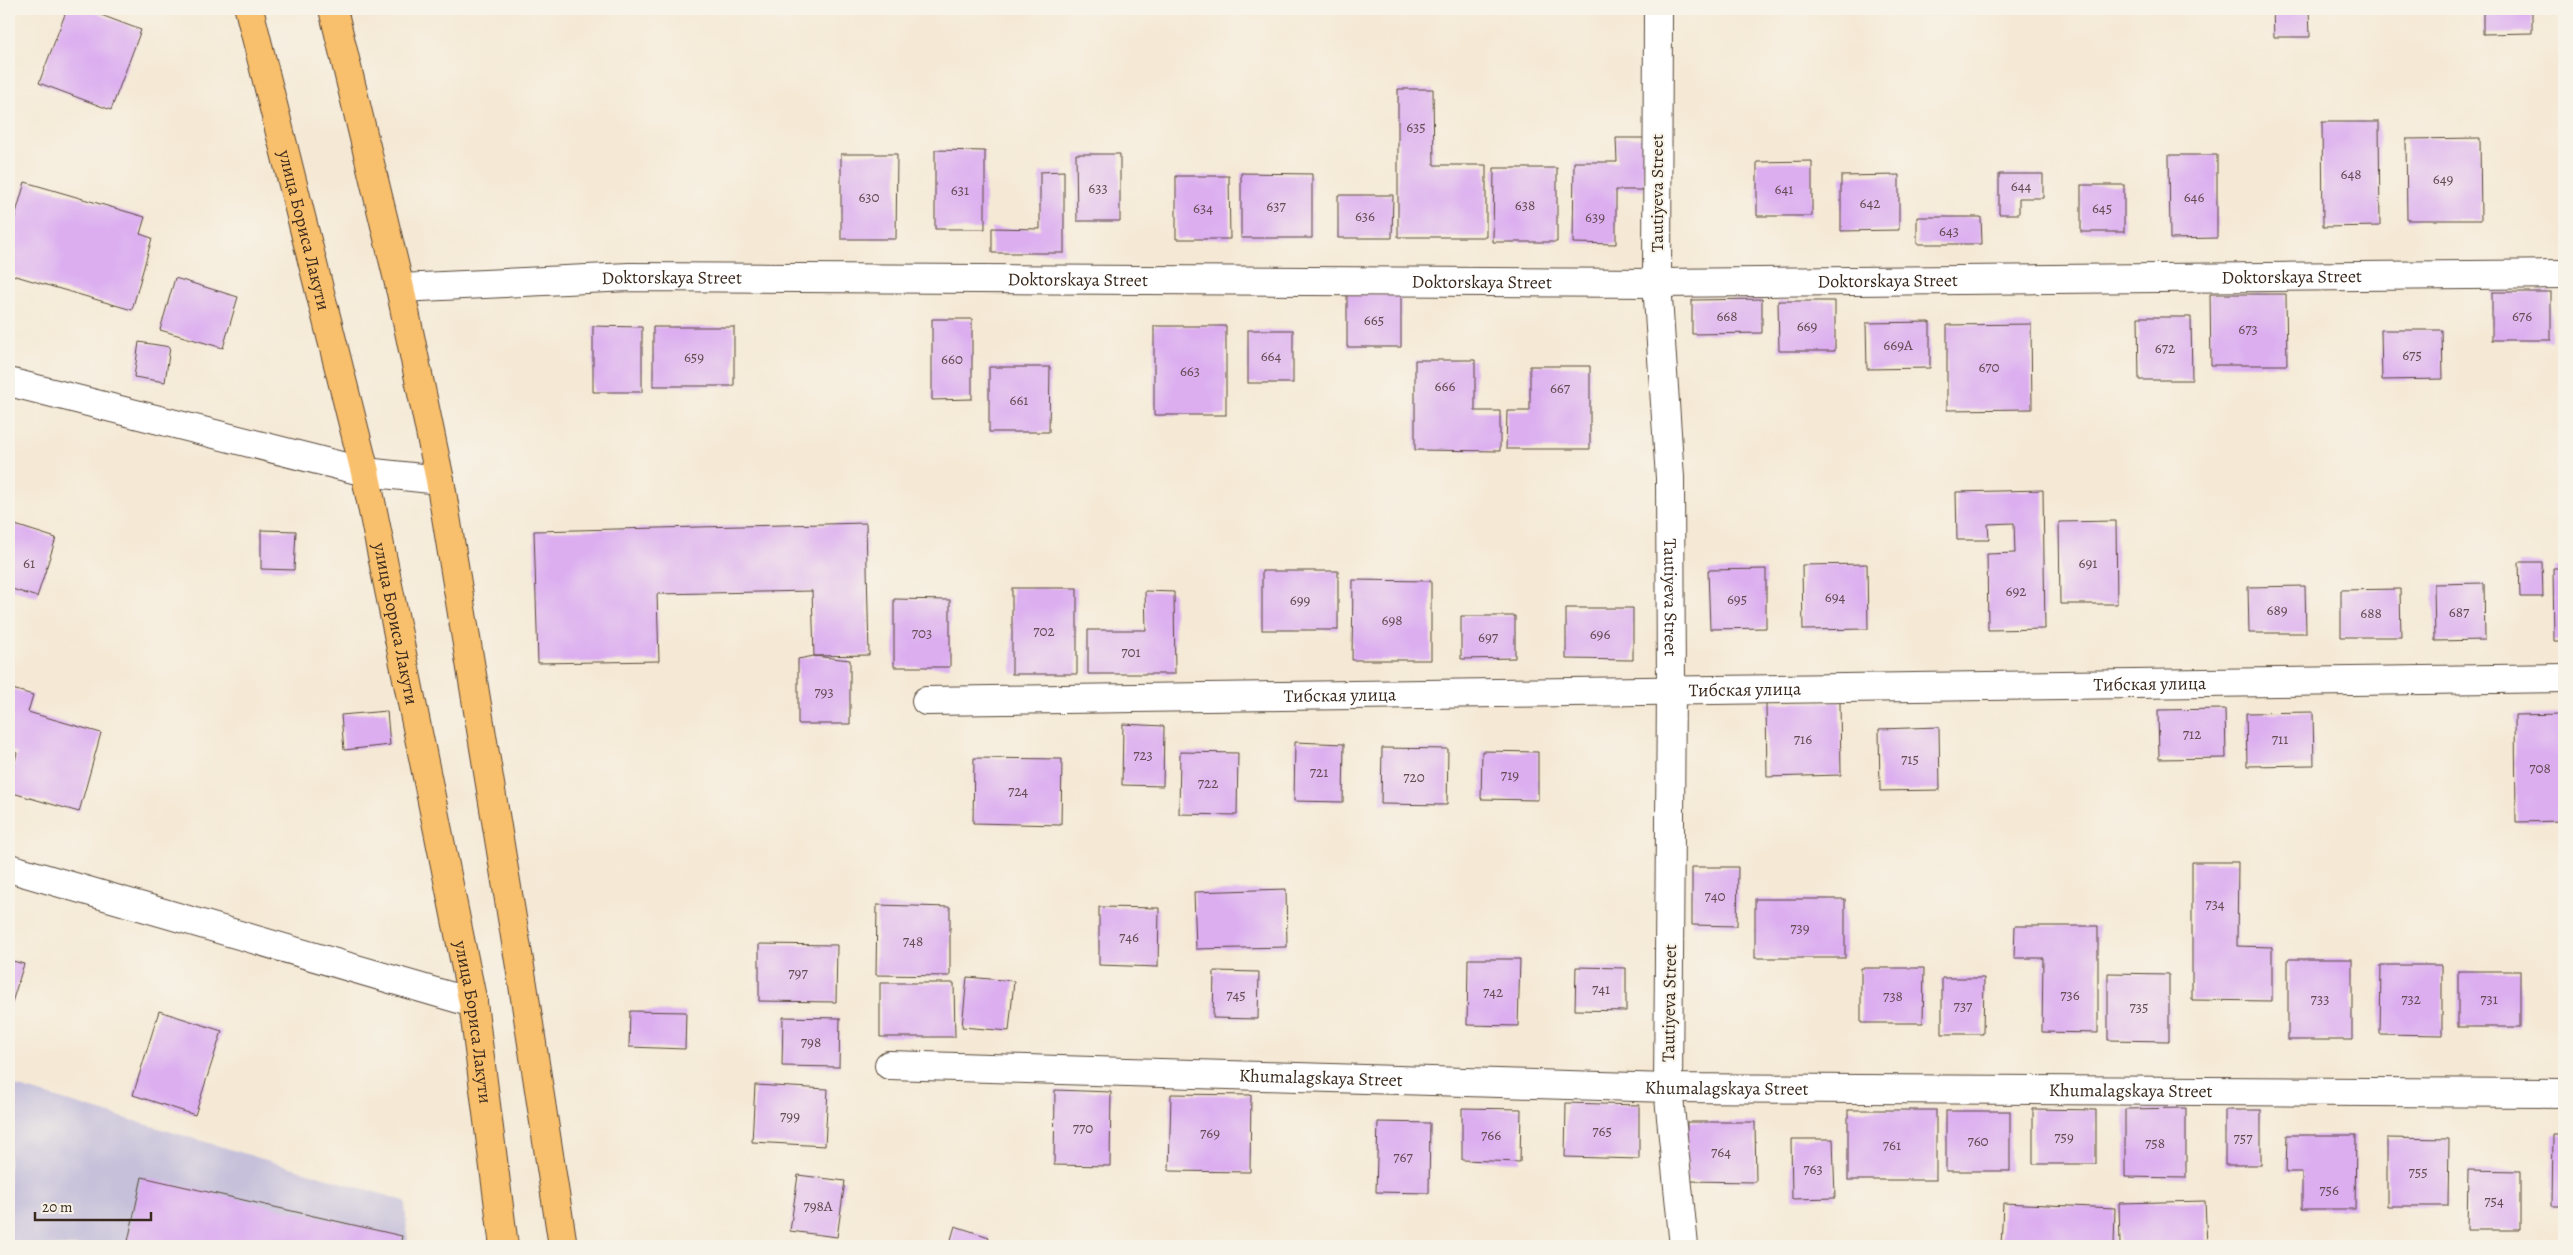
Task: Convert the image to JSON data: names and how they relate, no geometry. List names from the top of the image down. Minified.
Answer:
{"streets":{"main road":["улица Бориса Лакути"],"street":["Tautiyeva Street","Doktorskaya Street","Тибская улица","Khumalagskaya Street"]},"crossings":[["Tautiyeva Street","Doktorskaya Street"],["Tautiyeva Street","Тибская улица"],["Tautiyeva Street","Khumalagskaya Street"]],"house_numbers":["635","648","649","644","633","641","631","630","646","642","638","637","634","645","636","639","643","668","676","665","669","673","669А","672","675","664","659","660","670","663","666","667","661","61","691","692","694","695","699","689","687","688","698","702","703","696","697","701","793","712","716","711","723","715","708","721","719","720","722","724","740","734","739","746","748","797","741","742","745","736","738","733","732","731","737","735","798","799","770","765","769","766","759","757","760","758","761","764","767","763","755","756","754","798А"],"scale_bar":"20 m"}
